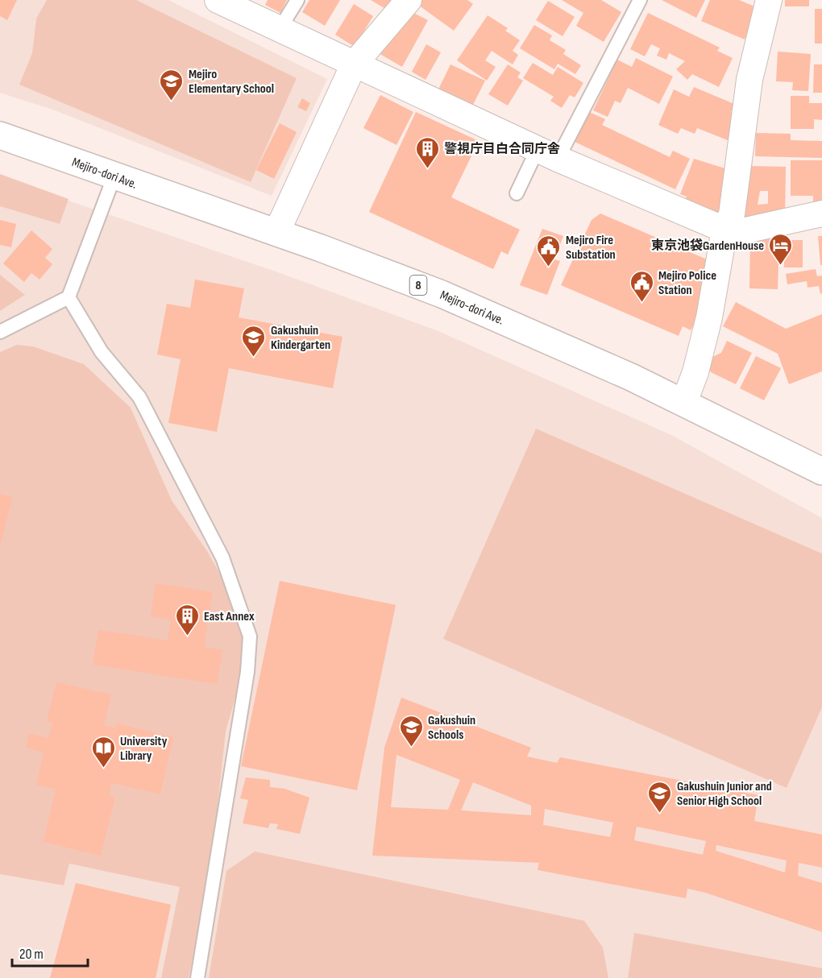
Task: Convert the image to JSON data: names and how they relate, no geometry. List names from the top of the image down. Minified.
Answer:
{"streets":{"main road":["Mejiro-dori Ave.","8"]},"places":{"school or university":["Mejiro Elementary School","Gakushuin Kindergarten","Gakushuin Schools","Gakushuin Junior and Senior High School"],"building":["警視庁目白合同庁舎","East Annex"],"hotel":["東京池袋GardenHouse"],"public building":["Mejiro Fire Substation","Mejiro Police Station"],"library":["University Library"]},"scale_bar":"20 m"}
